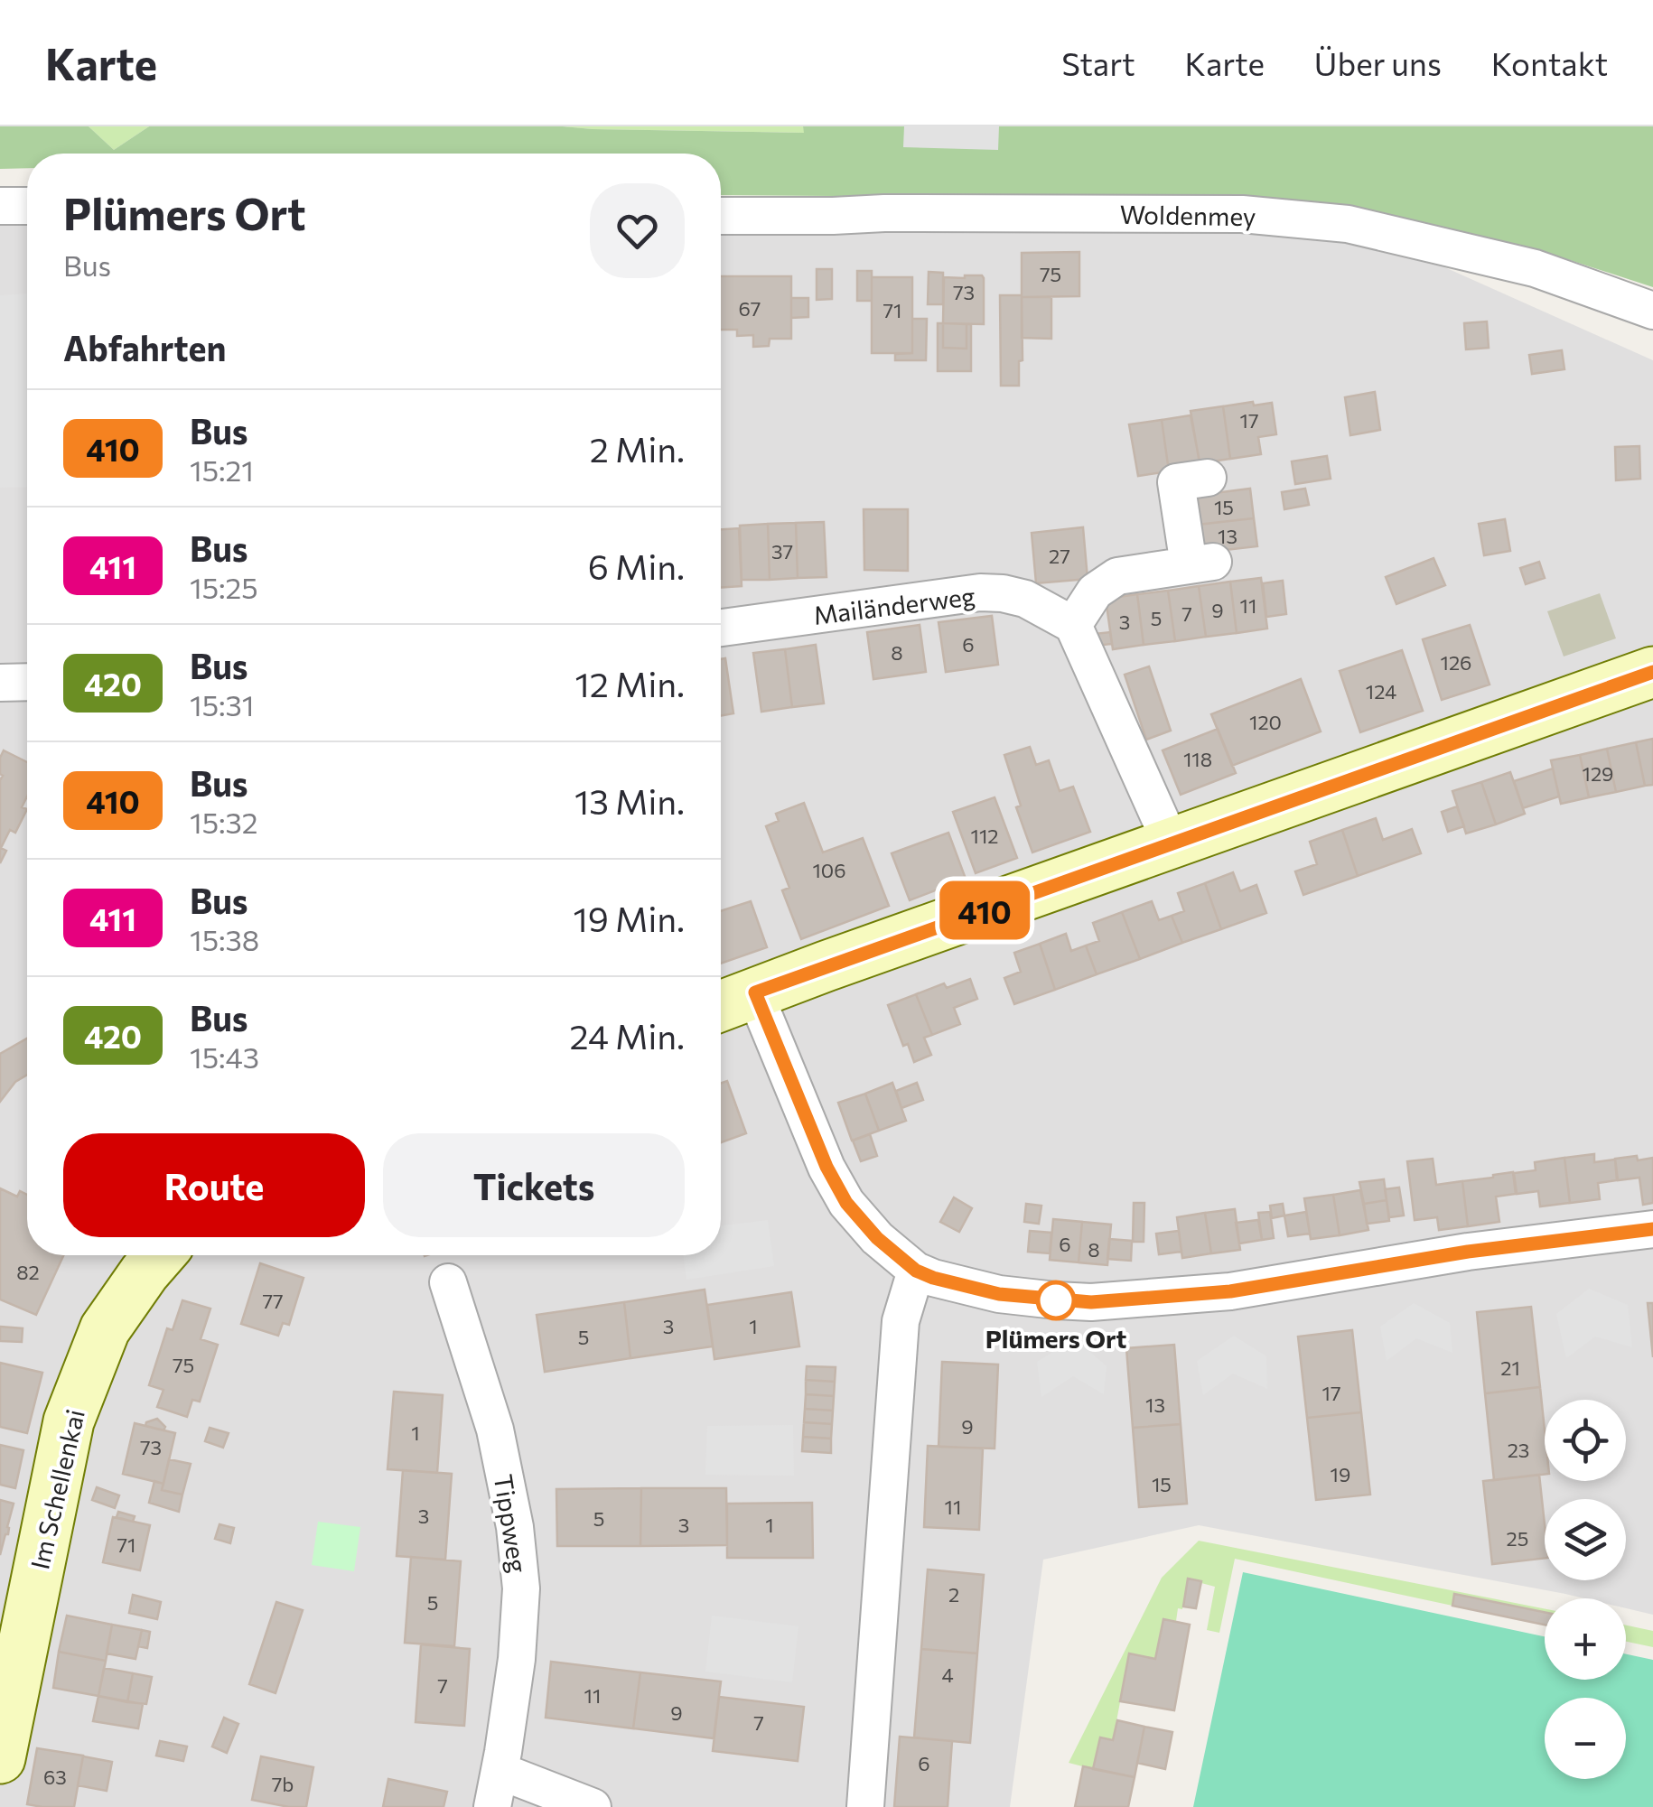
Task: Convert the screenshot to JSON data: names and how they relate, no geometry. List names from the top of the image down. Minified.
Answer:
{"streets":{"street":["Woldenmey","Mailänderweg","Im Schellenkai","Tippweg"]},"places":["Plümers Ort"],"lines":["bus line 410"],"house_numbers":["75","73","67","71","17","15","13","37","27","11","9","7","5","3","6","8","126","124","120","118","129","112","106","6","8","82","77","3","1","5","75","21","17","13","9","1","73","23","19","15","11","3","5","3","1","25","71","2","5","4","7","11","9","7","6","63","7b"],"page":{"header":"Karte","nav":["Start","Karte","Über uns","Kontakt"],"on_map":"410","heading":[["Plümers Ort","Bus"],"Abfahrten"],"list":[{"mark":"410","name":"Bus","note":"15:21","value":"2 Min."},{"mark":"411","name":"Bus","note":"15:25","value":"6 Min."},{"mark":"420","name":"Bus","note":"15:31","value":"12 Min."},{"mark":"410","name":"Bus","note":"15:32","value":"13 Min."},{"mark":"411","name":"Bus","note":"15:38","value":"19 Min."},{"mark":"420","name":"Bus","note":"15:43","value":"24 Min."}],"buttons":["Route","Tickets"],"map_buttons":["+","−"]}}
